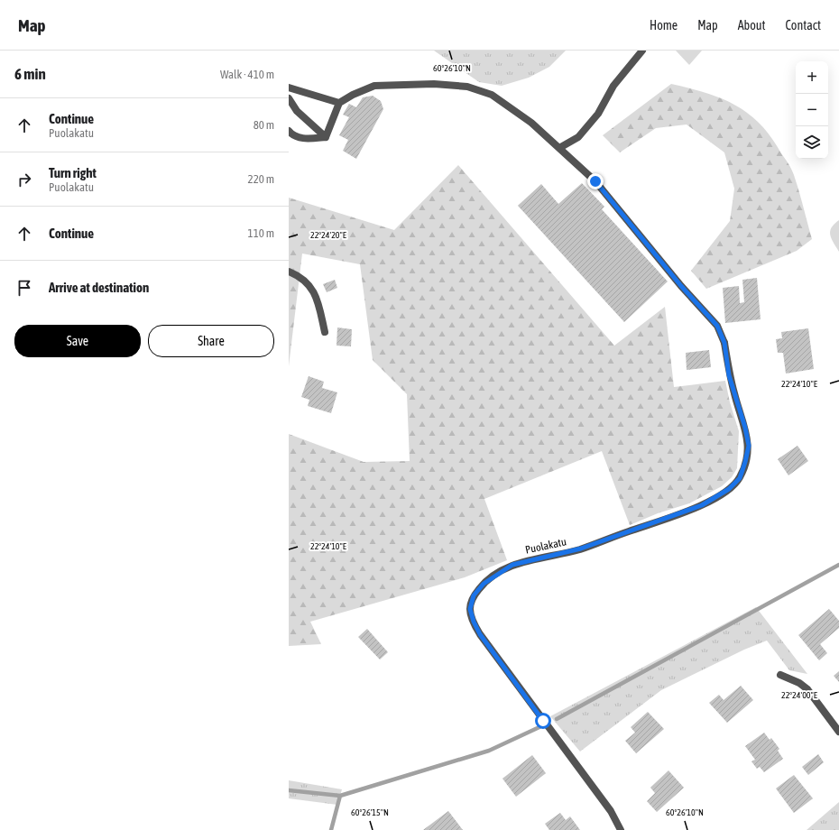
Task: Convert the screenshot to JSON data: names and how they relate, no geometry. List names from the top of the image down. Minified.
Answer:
{"streets":{"street":["Puolakatu"]},"page":{"header":"Map","nav":["Home","Map","About","Contact"],"heading":["6 min","Walk · 410 m"],"map_buttons":["+","−"],"list":[["Continue","Puolakatu","80 m"],["Turn right","Puolakatu","220 m"],["Continue","110 m"],"Arrive at destination"],"buttons":["Save","Share"]},"coordinates":["60°26'10\"N","22°24'20\"E","22°24'10\"E","22°24'00\"E","60°26'15\"N"]}
